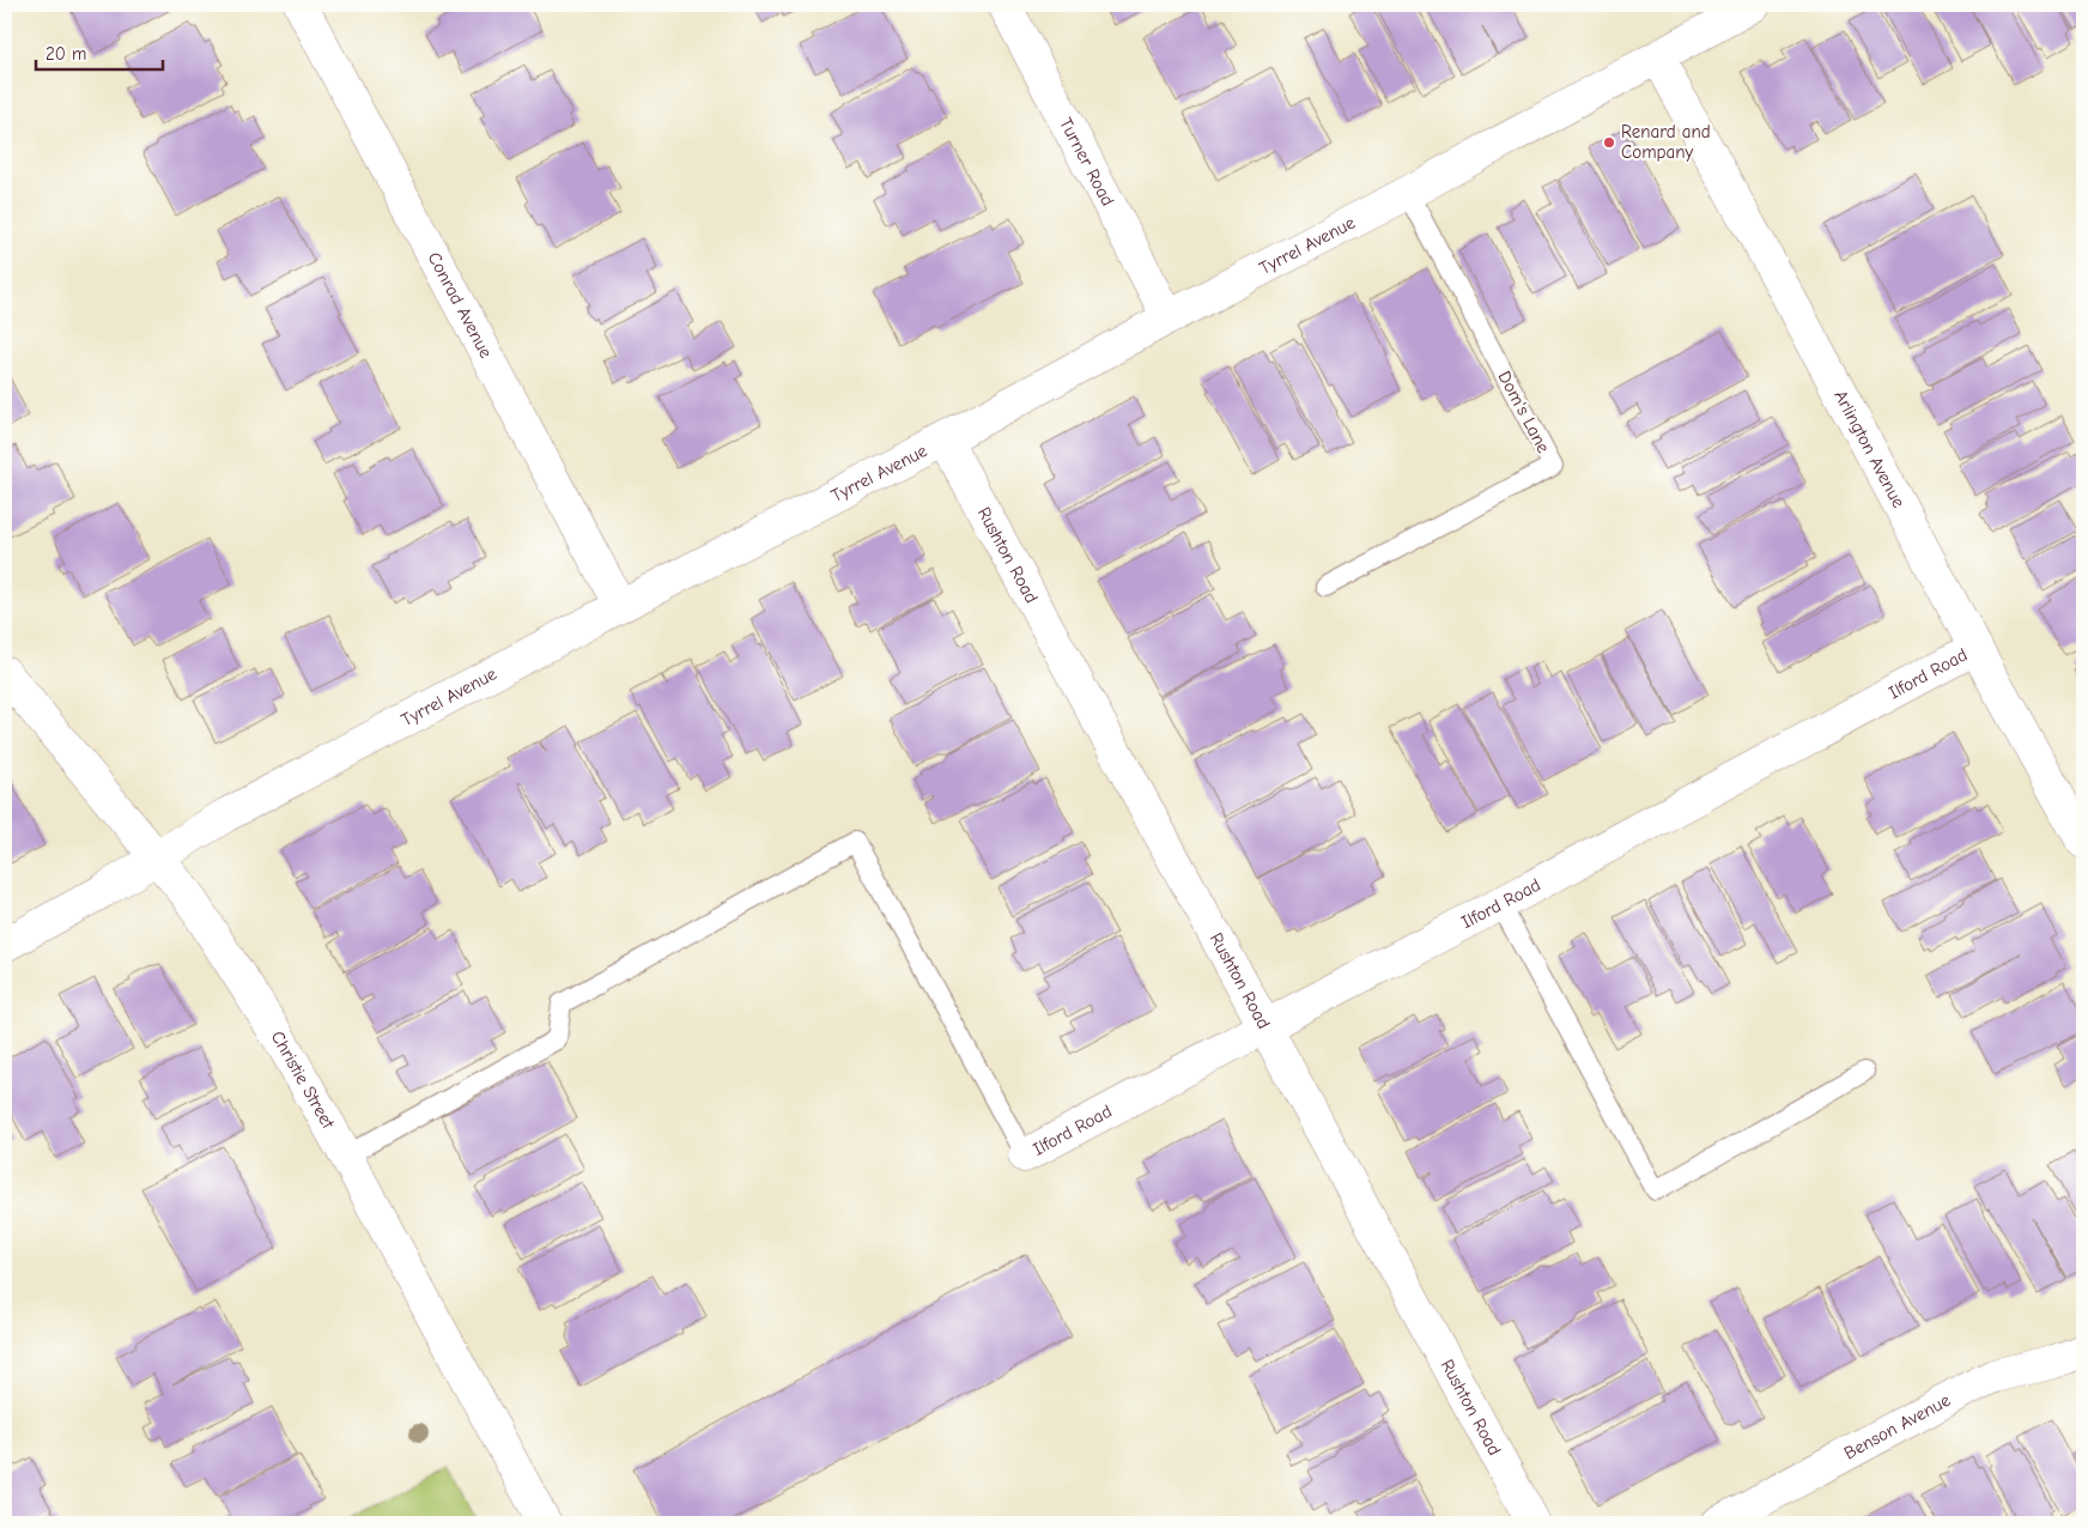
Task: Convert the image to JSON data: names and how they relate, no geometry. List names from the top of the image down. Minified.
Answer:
{"streets":{"street":["Turner Road","Tyrrel Avenue","Conrad Avenue","Arlington Avenue","Rushton Road","Ilford Road","Christie Street","Benson Avenue"],"lane":["Dom's Lane"]},"crossings":[["Turner Road","Tyrrel Avenue"],["Tyrrel Avenue","Conrad Avenue"],["Tyrrel Avenue","Dom's Lane"],["Tyrrel Avenue","Arlington Avenue"],["Tyrrel Avenue","Rushton Road"],["Tyrrel Avenue","Christie Street"],["Arlington Avenue","Ilford Road"],["Rushton Road","Ilford Road"]],"places":["Renard and Company"],"scale_bar":"20 m"}
